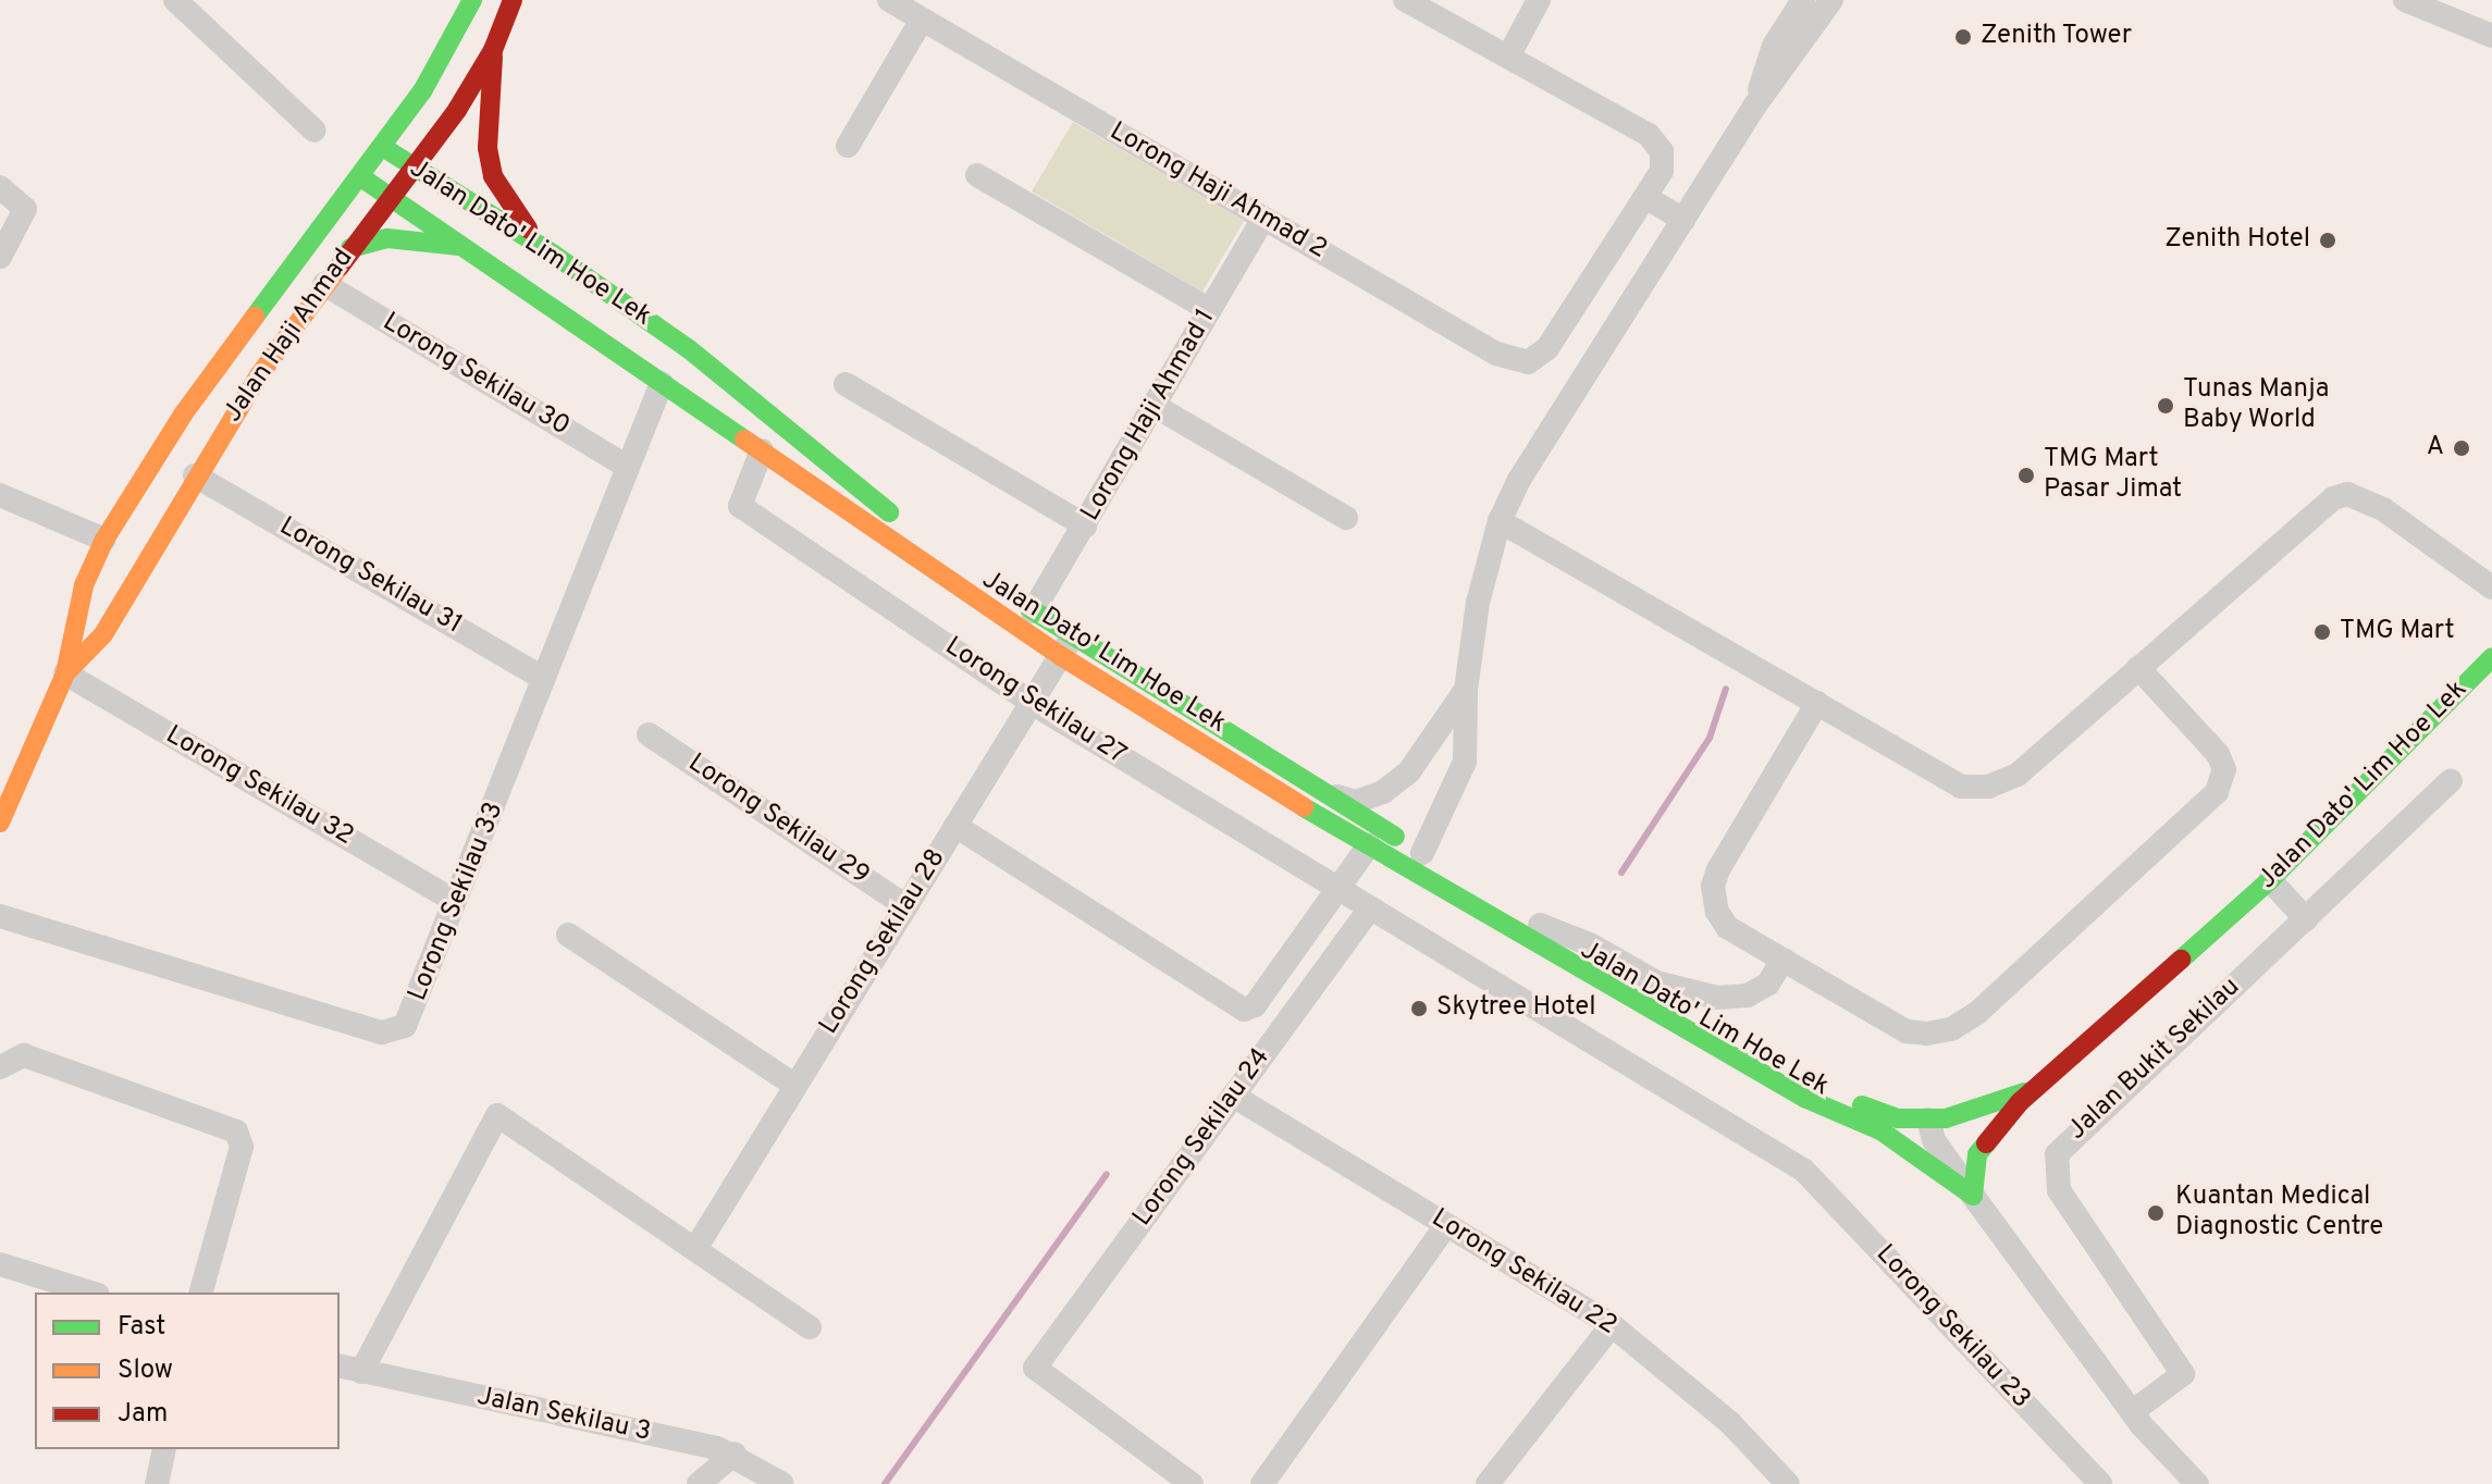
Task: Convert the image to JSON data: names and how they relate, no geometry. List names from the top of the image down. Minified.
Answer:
{"streets":{"street":["Lorong Haji Ahmad 2","Jalan Dato' Lim Hoe Lek","Jalan Haji Ahmad","Lorong Sekilau 30","Lorong Haji Ahmad 1","Lorong Sekilau 31","Lorong Sekilau 27","Lorong Sekilau 32","Lorong Sekilau 29","Lorong Sekilau 33","Lorong Sekilau 28","Jalan Bukit Sekilau","Lorong Sekilau 24","Lorong Sekilau 22","Lorong Sekilau 23","Jalan Sekilau 3"]},"crossings":[["Lorong Haji Ahmad 2","Lorong Haji Ahmad 1"],["Jalan Dato' Lim Hoe Lek","Jalan Haji Ahmad"],["Jalan Dato' Lim Hoe Lek","Lorong Haji Ahmad 1"],["Jalan Dato' Lim Hoe Lek","Lorong Sekilau 27"],["Jalan Dato' Lim Hoe Lek","Lorong Sekilau 33"],["Jalan Dato' Lim Hoe Lek","Lorong Sekilau 28"],["Jalan Haji Ahmad","Lorong Sekilau 30"],["Jalan Haji Ahmad","Lorong Sekilau 31"],["Jalan Haji Ahmad","Lorong Sekilau 32"],["Lorong Sekilau 30","Lorong Sekilau 33"],["Lorong Sekilau 31","Lorong Sekilau 33"],["Lorong Sekilau 27","Lorong Sekilau 28"],["Lorong Sekilau 27","Lorong Sekilau 24"],["Lorong Sekilau 27","Lorong Sekilau 23"],["Lorong Sekilau 32","Lorong Sekilau 33"],["Lorong Sekilau 29","Lorong Sekilau 28"],["Lorong Sekilau 24","Lorong Sekilau 22"],["Lorong Sekilau 24","Lorong Sekilau 23"]],"places":["Zenith Tower","Zenith Hotel","Tunas Manja Baby World","A","TMG Mart Pasar Jimat","TMG Mart","Skytree Hotel","Kuantan Medical Diagnostic Centre"],"legend":["Fast","Slow","Jam"]}
